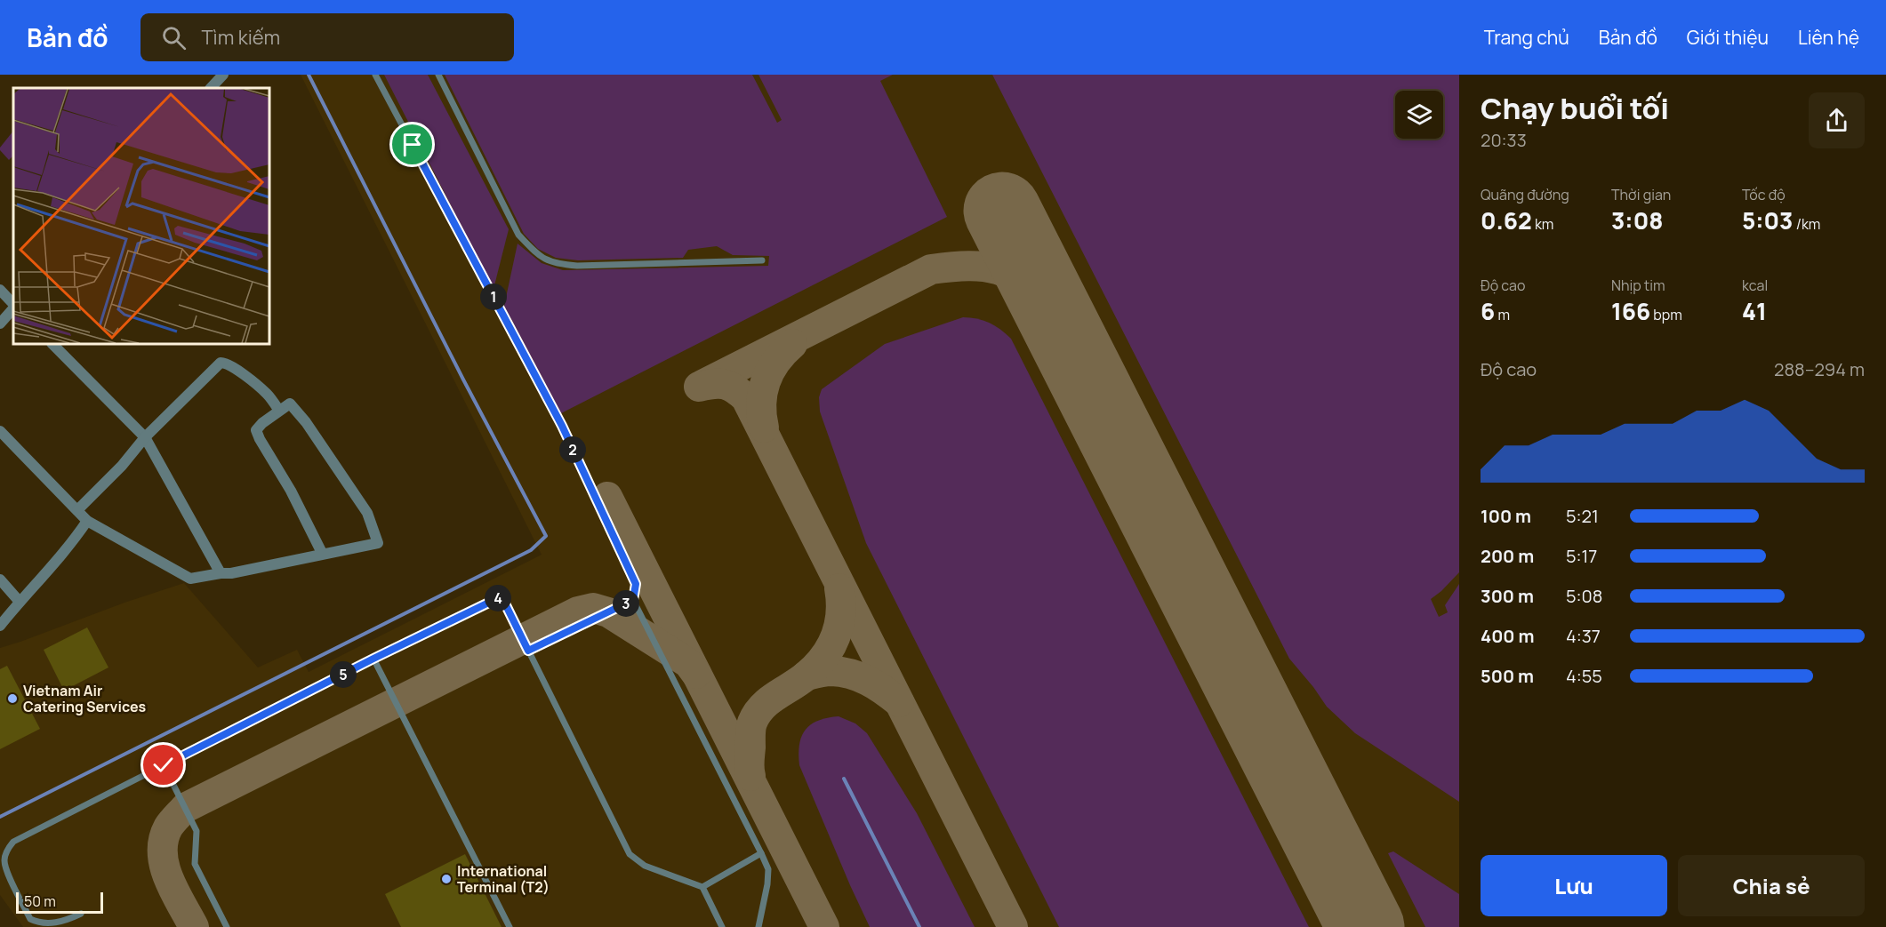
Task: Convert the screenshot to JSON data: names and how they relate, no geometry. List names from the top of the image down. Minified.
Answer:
{"places":["Vietnam Air Catering Services","International Terminal (T2)"],"scale_bar":"50 m","page":{"header":"Bản đồ","search":"Tìm kiếm","nav":["Trang chủ","Bản đồ","Giới thiệu","Liên hệ"],"heading":["Chạy buổi tối","20:33"],"stats":[["Quãng đường","0.62 km"],["Thời gian","3:08"],["Tốc độ","5:03 /km"],["Độ cao","6 m"],["Nhịp tim","166 bpm"],["kcal","41"]],"pins":["1","2","4","3","5"],"chart":["Độ cao","288–294 m"],"list":[{"name":"100 m","note":"5:21"},{"name":"200 m","note":"5:17"},{"name":"300 m","note":"5:08"},{"name":"400 m","note":"4:37"},{"name":"500 m","note":"4:55"}],"buttons":["Lưu","Chia sẻ"],"scale":"50 m"}}
